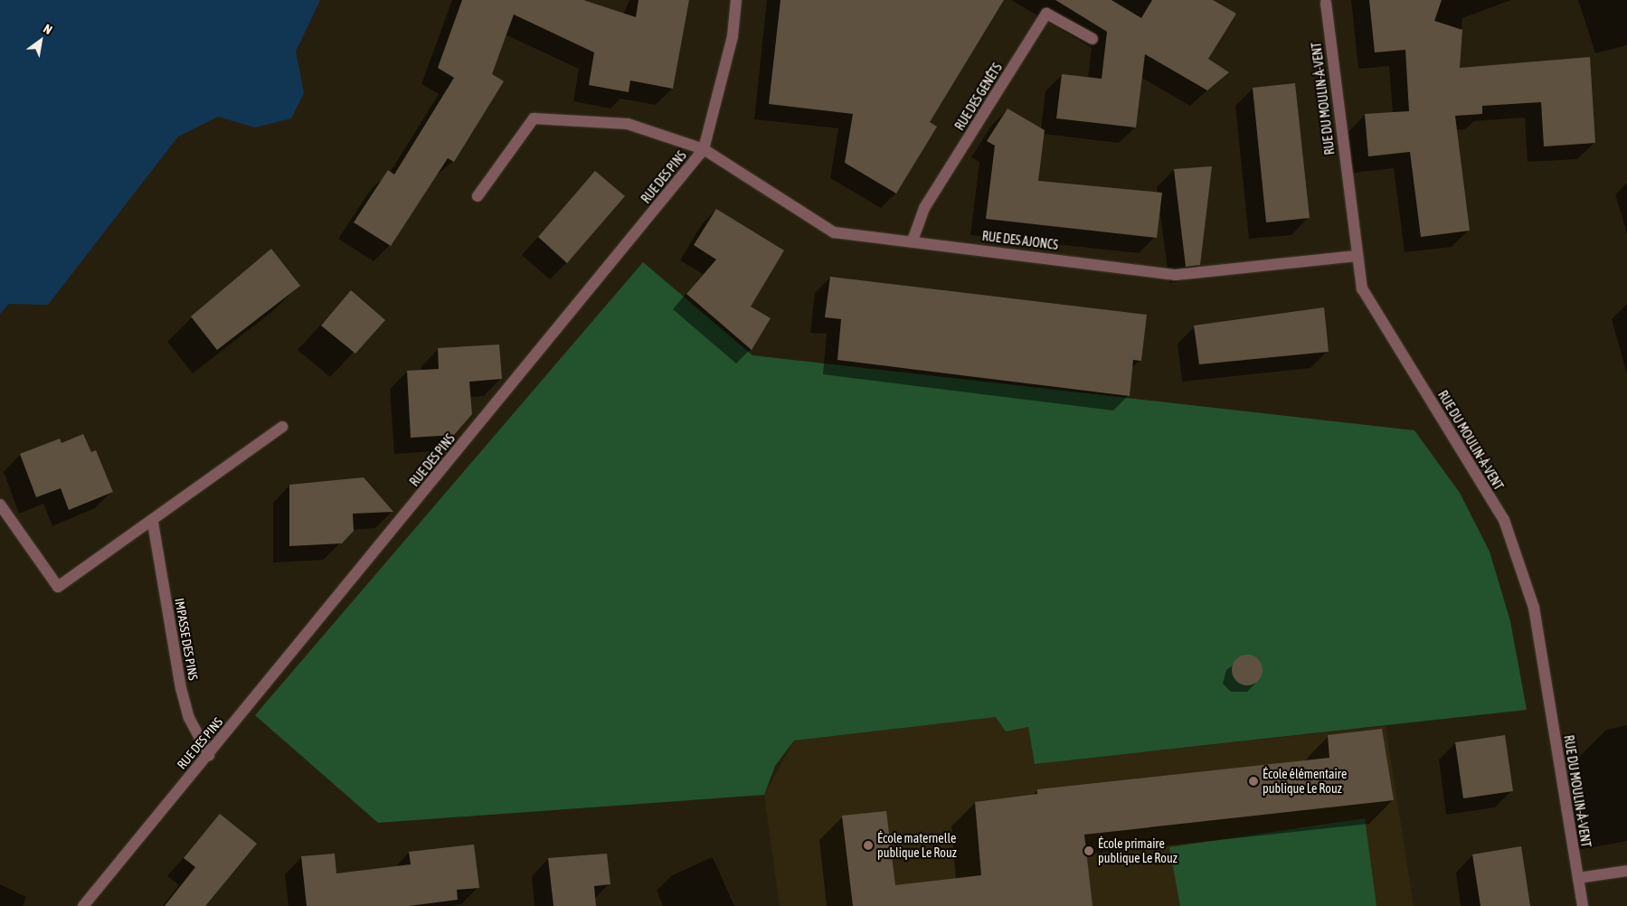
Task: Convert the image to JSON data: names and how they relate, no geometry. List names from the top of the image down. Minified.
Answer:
{"streets":{"street":["RUE DES GENÊTS","RUE DU MOULIN-À-VENT","RUE DES PINS","RUE DES AJONCS","IMPASSE DES PINS"]},"crossings":[["RUE DES GENÊTS","RUE DES AJONCS"],["RUE DU MOULIN-À-VENT","RUE DES AJONCS"],["RUE DES PINS","RUE DES AJONCS"],["RUE DES PINS","IMPASSE DES PINS"]],"places":["École élémentaire publique Le Rouz","École maternelle publique Le Rouz","École primaire publique Le Rouz"],"north":"top right"}
